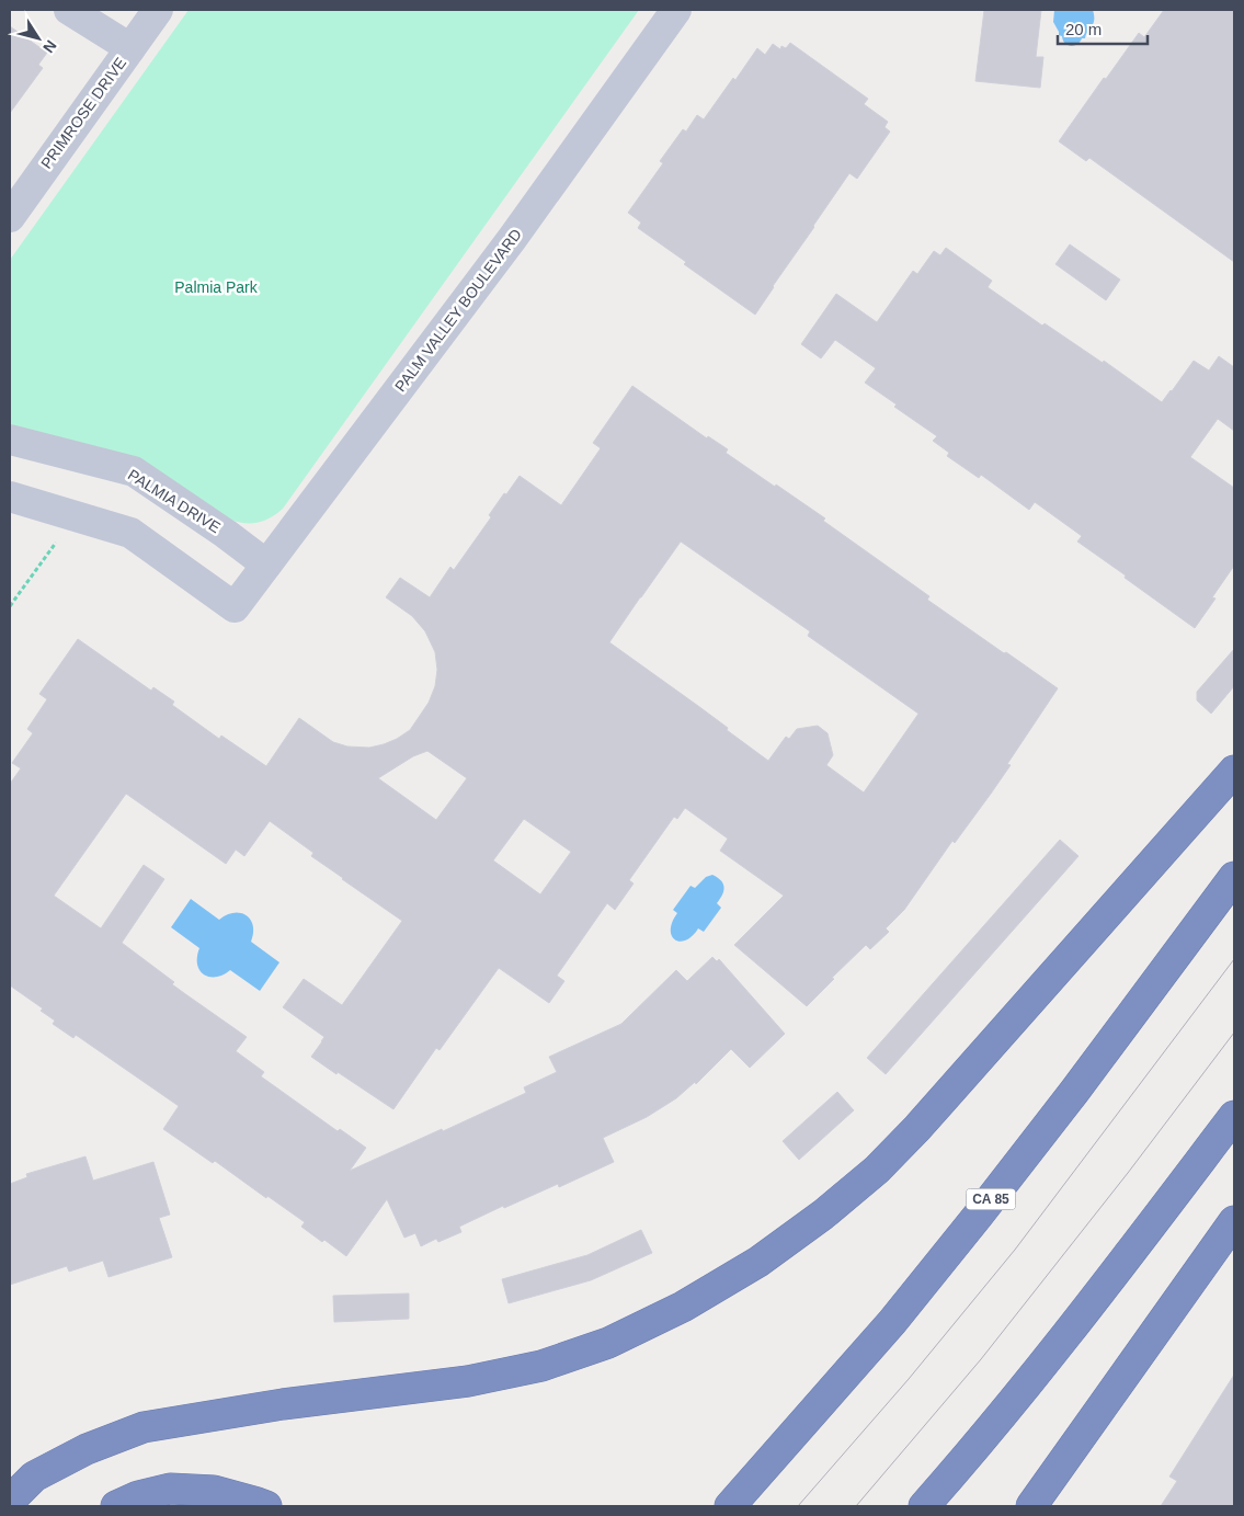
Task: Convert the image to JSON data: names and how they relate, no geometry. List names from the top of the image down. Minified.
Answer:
{"streets":{"highway":["CA 85"],"street":["PRIMROSE DRIVE","PALM VALLEY BOULEVARD","PALMIA DRIVE"]},"crossings":[["PALM VALLEY BOULEVARD","PALMIA DRIVE"]],"parks":["Palmia Park"],"scale_bar":"20 m","north":"bottom right"}
